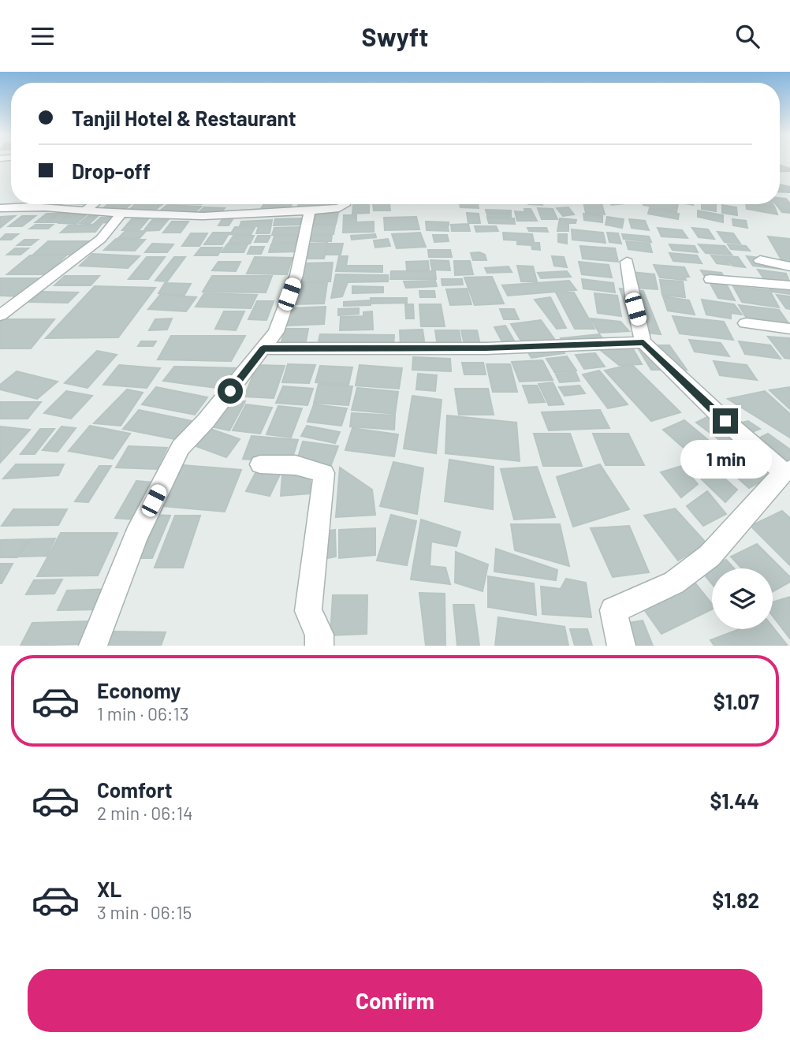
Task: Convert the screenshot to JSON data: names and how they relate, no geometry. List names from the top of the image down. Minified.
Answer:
{"page":{"header":"Swyft","banner":["Tanjil Hotel & Restaurant","Drop-off"],"bubble":"1 min","list":[{"name":"Economy","note":"1 min · 06:13","value":"$1.07"},{"name":"Comfort","note":"2 min · 06:14","value":"$1.44"},{"name":"XL","note":"3 min · 06:15","value":"$1.82"}],"buttons":"Confirm"}}
